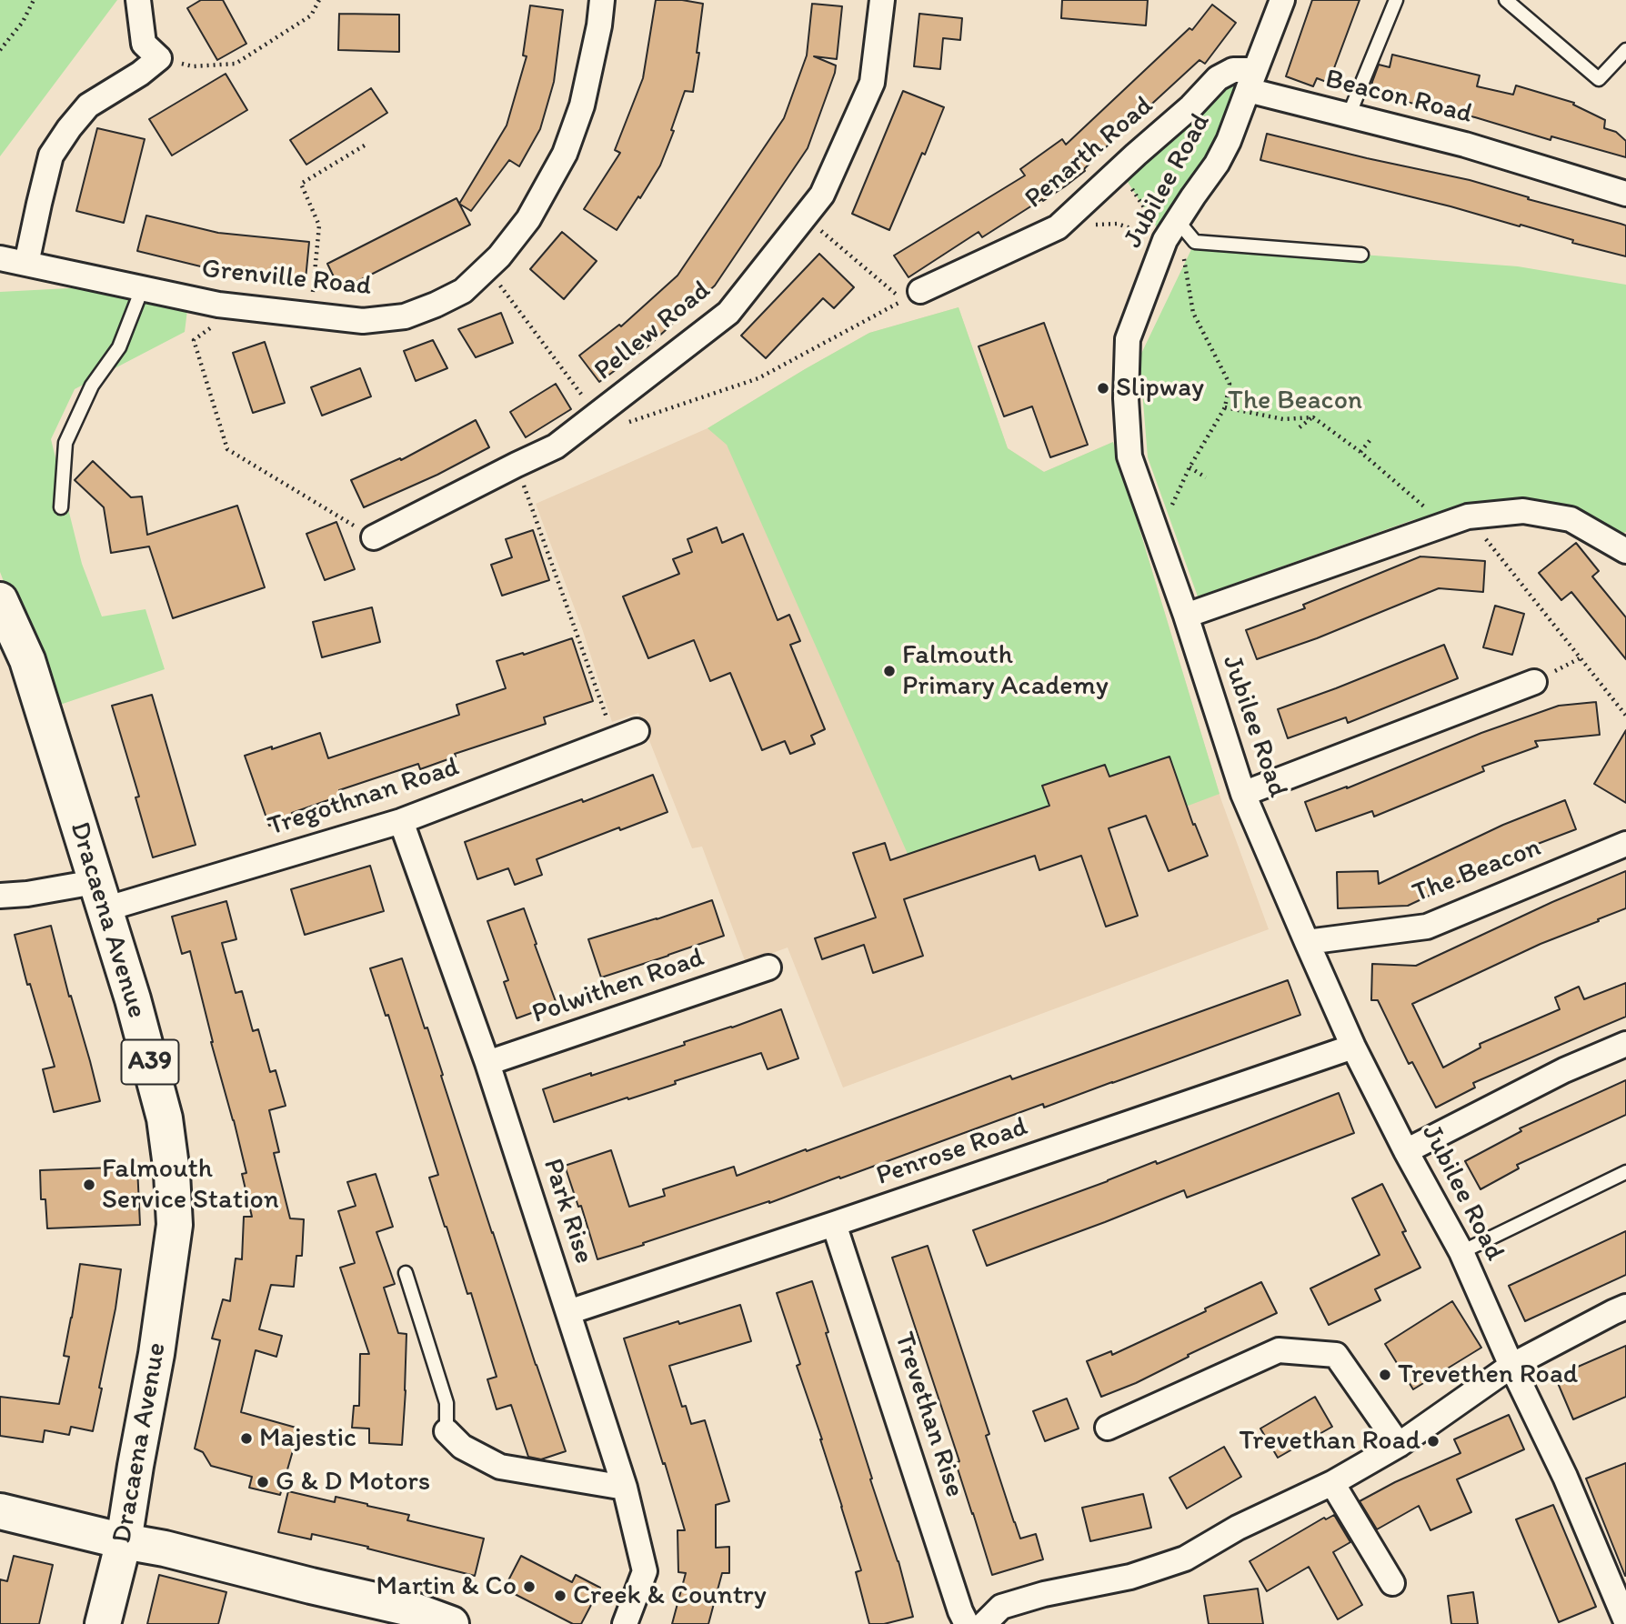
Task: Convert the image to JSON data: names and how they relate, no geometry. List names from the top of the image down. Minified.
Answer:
{"streets":{"main road":["Dracaena Avenue","A39"],"street":["Beacon Road","Penarth Road","Jubilee Road","Grenville Road","Pellew Road","Tregothnan Road","The Beacon","Polwithen Road","Penrose Road","Park Rise","Trevethan Rise"]},"crossings":[["Beacon Road","Penarth Road"],["Beacon Road","Jubilee Road"],["Penarth Road","Jubilee Road"],["Jubilee Road","The Beacon"],["Jubilee Road","Penrose Road"],["Tregothnan Road","Dracaena Avenue"],["Tregothnan Road","Park Rise"],["Polwithen Road","Park Rise"],["Penrose Road","Park Rise"],["Penrose Road","Trevethan Rise"]],"parks":["The Beacon"],"places":["Slipway","Falmouth Primary Academy","Falmouth Service Station","Trevethen Road","Majestic","Trevethan Road","G & D Motors","Martin & Co","Creek & Country"]}
